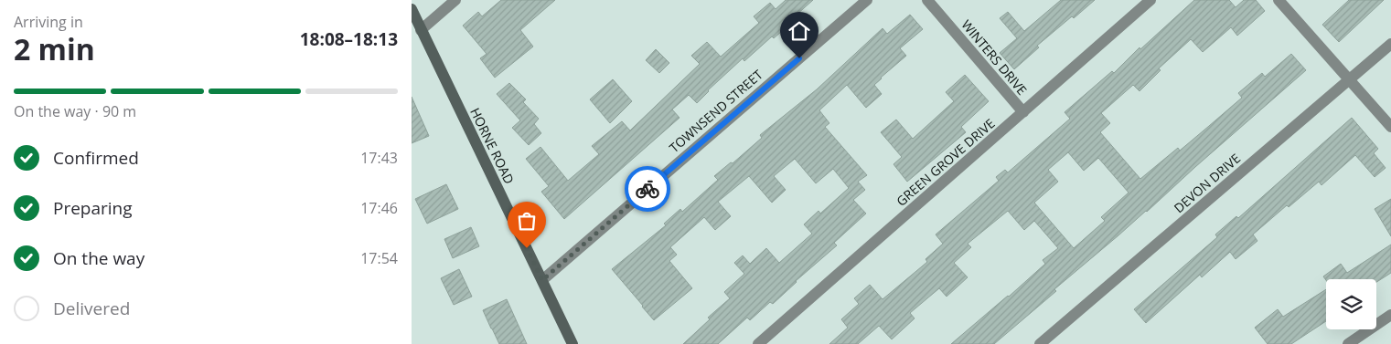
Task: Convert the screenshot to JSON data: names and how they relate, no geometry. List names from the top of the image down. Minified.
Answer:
{"streets":{"main road":["HORNE ROAD"],"street":["WINTERS DRIVE","TOWNSEND STREET","GREEN GROVE DRIVE","DEVON DRIVE"]},"crossings":[["WINTERS DRIVE","GREEN GROVE DRIVE"],["TOWNSEND STREET","HORNE ROAD"]],"page":{"heading":["2 min","Arriving in","18:08–18:13"],"bar":"On the way · 90 m","list":[["Confirmed","17:43"],["Preparing","17:46"],["On the way","17:54"],"Delivered"]}}
